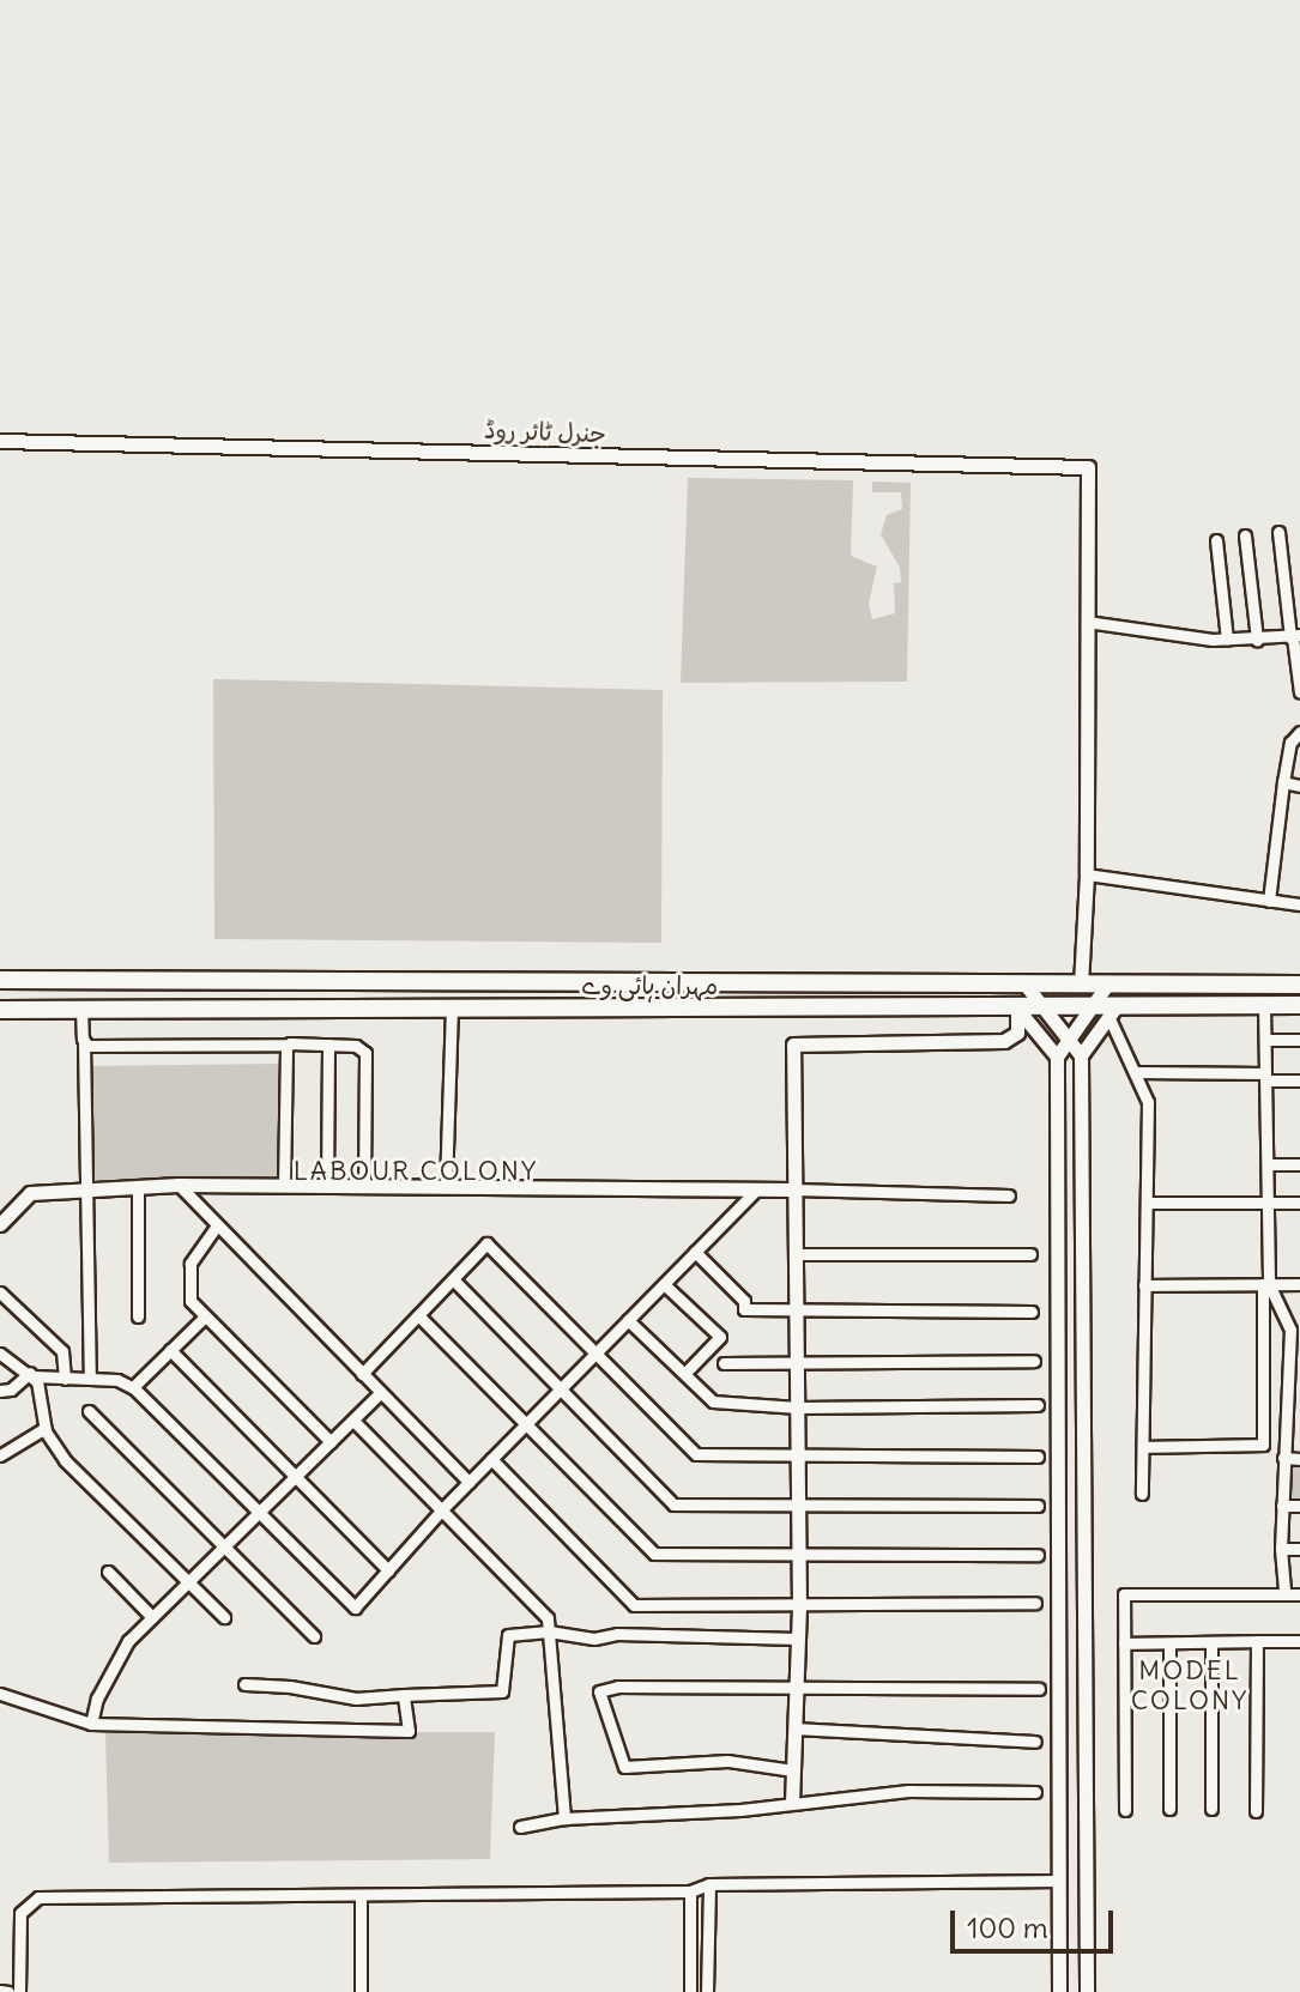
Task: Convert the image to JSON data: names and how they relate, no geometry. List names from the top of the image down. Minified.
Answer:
{"streets":{"main road":["مہران ہائی وے"],"street":["جنرل ٹائر روڈ"]},"districts":["LABOUR COLONY","MODEL COLONY"],"scale_bar":"100 m"}
